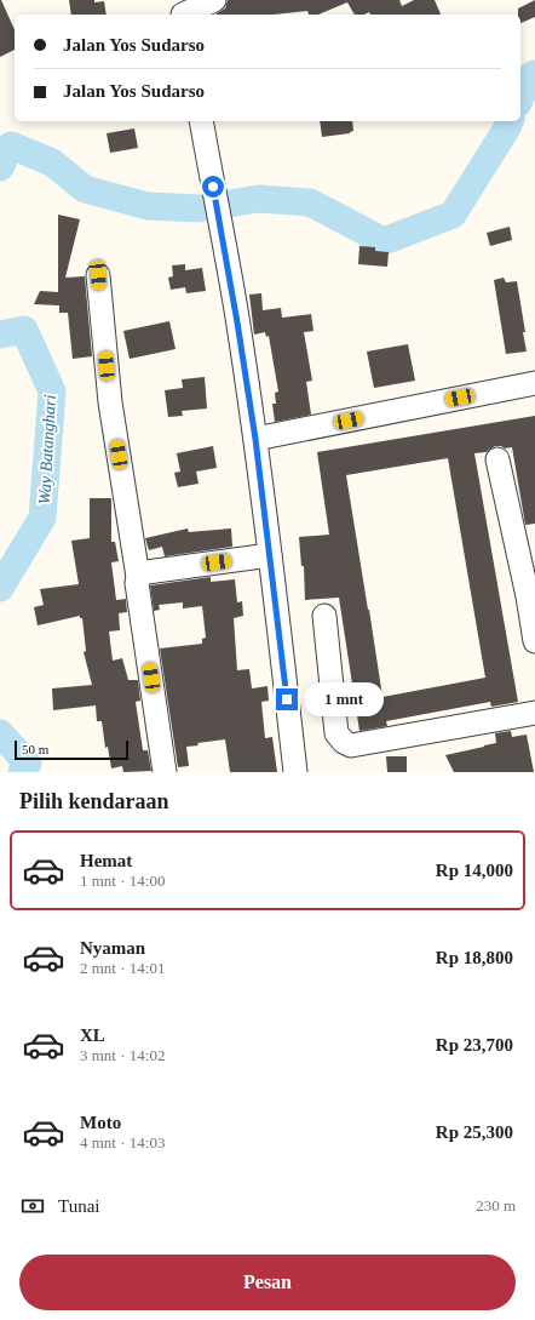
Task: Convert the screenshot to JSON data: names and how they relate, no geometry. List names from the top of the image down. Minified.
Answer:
{"water":["Way Batanghari"],"scale_bar":"50 m","page":{"banner":["Jalan Yos Sudarso","Jalan Yos Sudarso"],"bubble":"1 mnt","scale":"50 m","heading":"Pilih kendaraan","list":[{"name":"Hemat","note":"1 mnt · 14:00","value":"Rp 14,000"},{"name":"Nyaman","note":"2 mnt · 14:01","value":"Rp 18,800"},{"name":"XL","note":"3 mnt · 14:02","value":"Rp 23,700"},{"name":"Moto","note":"4 mnt · 14:03","value":"Rp 25,300"}],"pay":["Tunai","230 m"],"buttons":"Pesan"}}
